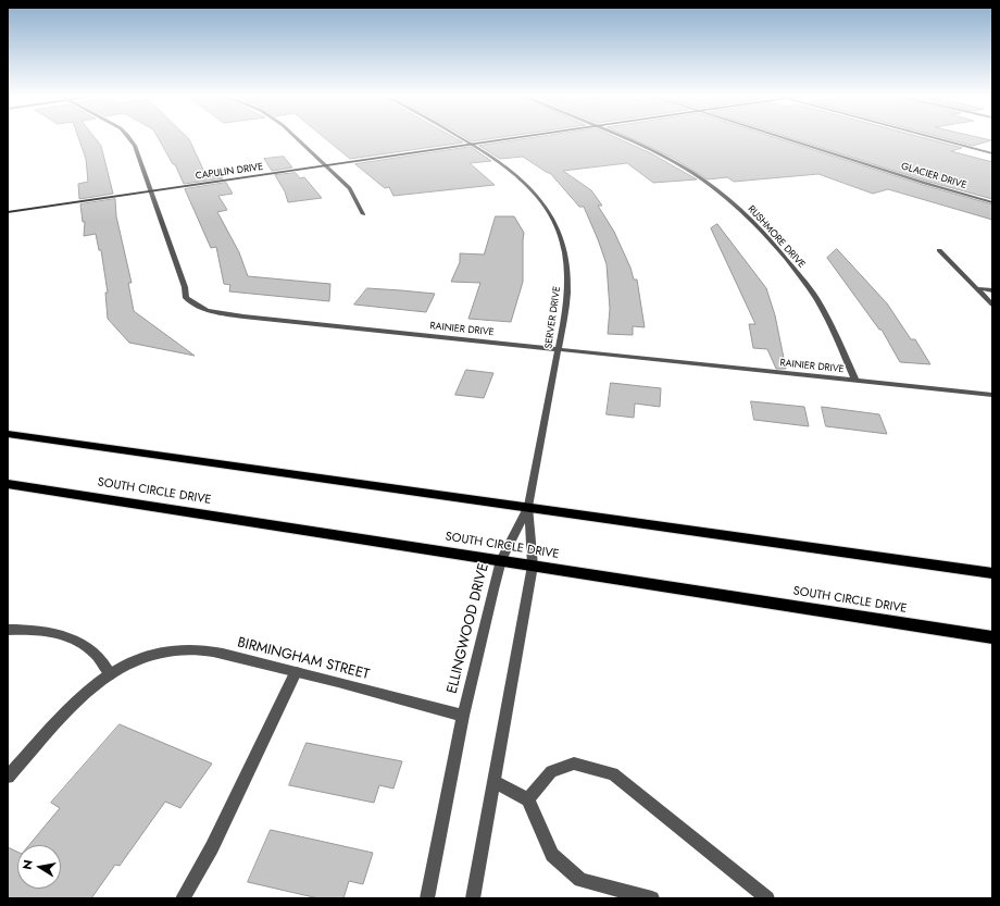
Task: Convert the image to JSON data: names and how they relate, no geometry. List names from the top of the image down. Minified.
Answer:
{"streets":{"main road":["SOUTH CIRCLE DRIVE"],"street":["CAPULIN DRIVE","GLACIER DRIVE","RUSHMORE DRIVE","SERVER DRIVE","RAINIER DRIVE","ELLINGWOOD DRIVE","BIRMINGHAM STREET"]},"crossings":[["CAPULIN DRIVE","SERVER DRIVE"],["CAPULIN DRIVE","RAINIER DRIVE"],["RUSHMORE DRIVE","RAINIER DRIVE"],["SERVER DRIVE","RAINIER DRIVE"],["SERVER DRIVE","ELLINGWOOD DRIVE"],["SOUTH CIRCLE DRIVE","ELLINGWOOD DRIVE"],["ELLINGWOOD DRIVE","BIRMINGHAM STREET"]],"north":"left"}
